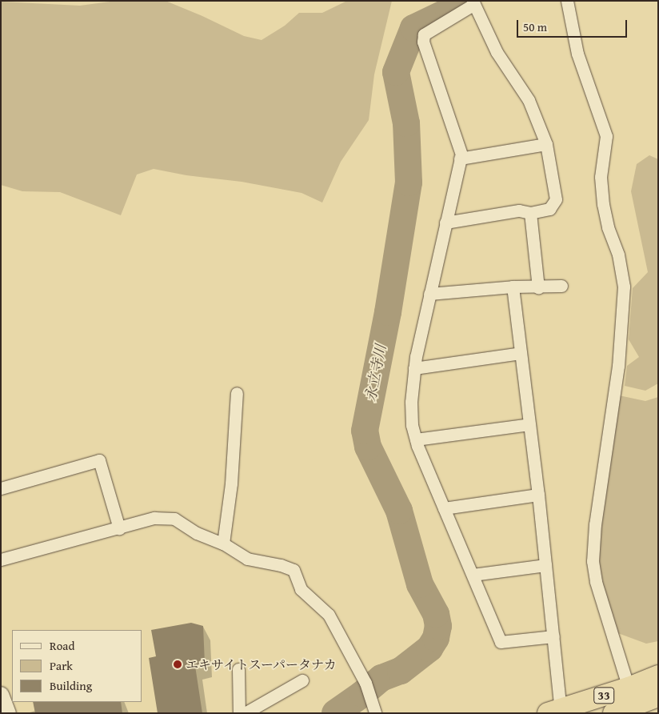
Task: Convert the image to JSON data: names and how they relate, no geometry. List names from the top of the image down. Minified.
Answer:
{"streets":{"highway":["33"]},"water":["永立寺川"],"places":["エキサイトスーパータナカ"],"legend":["Road","Park","Building"],"scale_bar":"50 m"}
